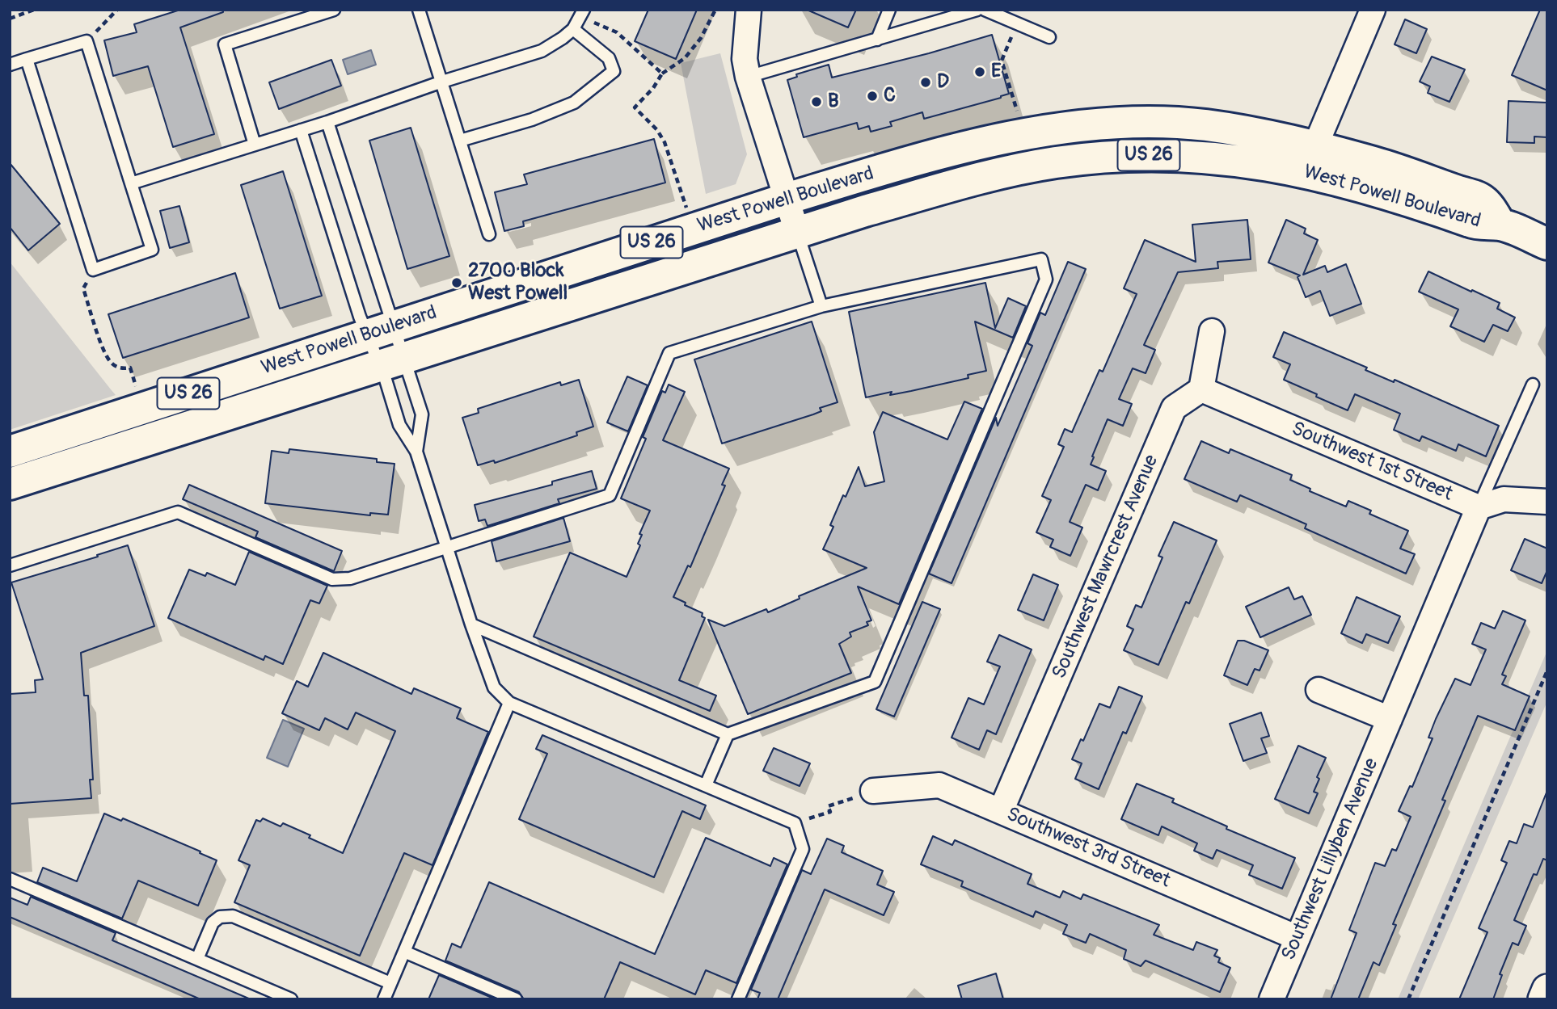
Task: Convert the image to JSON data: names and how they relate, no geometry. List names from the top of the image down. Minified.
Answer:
{"streets":{"main road":["US 26","West Powell Boulevard"],"street":["Southwest 1st Street","Southwest Mawrcrest Avenue","Southwest 3rd Street","Southwest Lillyben Avenue"]},"crossings":[["Southwest 1st Street","Southwest Mawrcrest Avenue"],["Southwest 1st Street","Southwest Lillyben Avenue"],["Southwest Mawrcrest Avenue","Southwest 3rd Street"],["Southwest 3rd Street","Southwest Lillyben Avenue"]],"places":["E","D","C","B","2700 Block West Powell"]}
